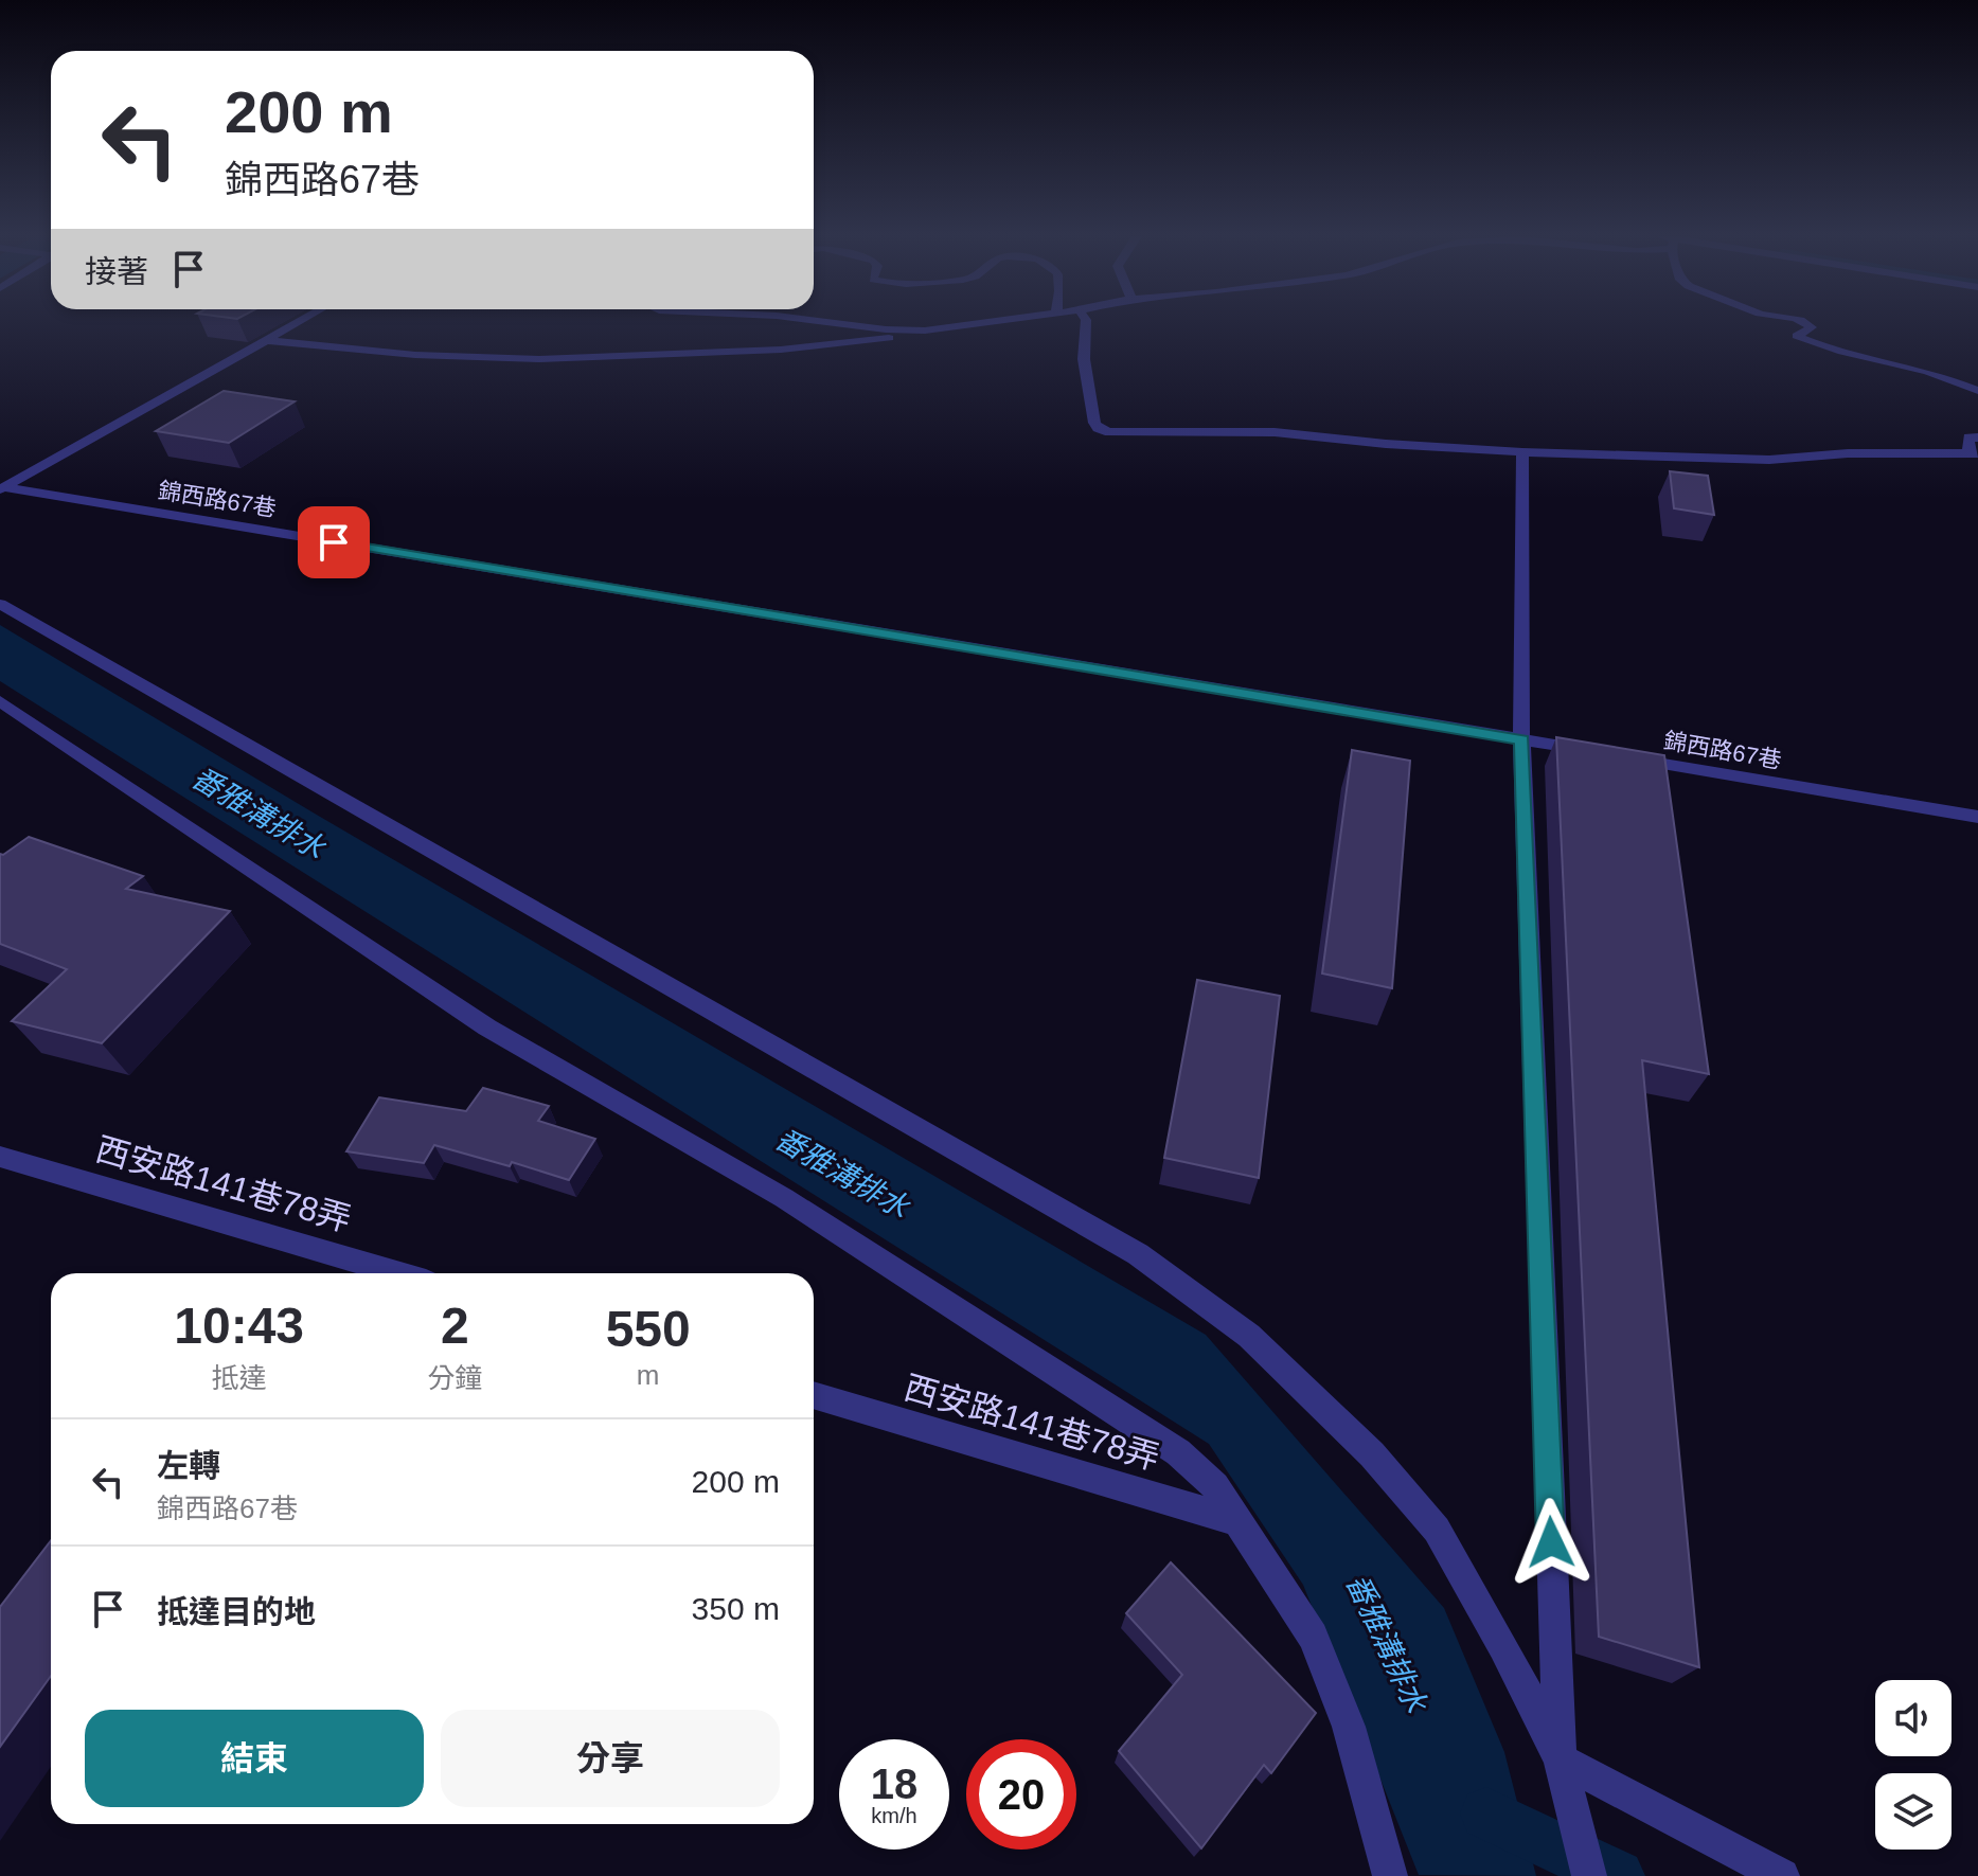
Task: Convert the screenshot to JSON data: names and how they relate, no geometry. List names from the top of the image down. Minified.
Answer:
{"streets":{"street":["錦西路67巷","西安路141巷78弄"]},"water":["番雅溝排水"],"page":{"turn":["200 m","錦西路67巷"],"then":"接著","eta":["10:43","抵達","2","分鐘","550","m"],"list":[{"name":"左轉","note":"錦西路67巷","value":"200 m"},{"name":"抵達目的地","value":"350 m"}],"buttons":["結束","分享"],"speed":"18 km/h","limit":"20"}}
